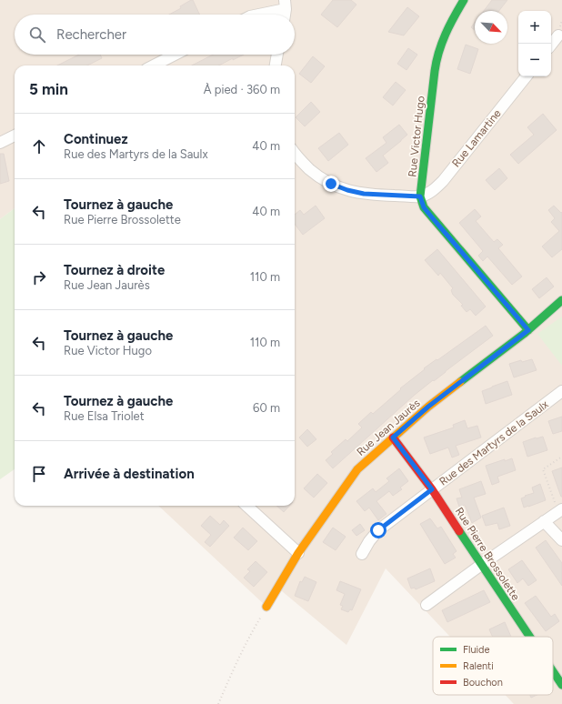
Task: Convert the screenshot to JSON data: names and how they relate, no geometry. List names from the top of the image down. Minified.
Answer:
{"streets":{"street":["Rue Victor Hugo","Rue Lamartine","Rue Jean Jaurès","Rue des Martyrs de la Saulx","Rue Pierre Brossolette"]},"crossings":[["Rue Victor Hugo","Rue Lamartine"],["Rue Jean Jaurès","Rue Pierre Brossolette"],["Rue des Martyrs de la Saulx","Rue Pierre Brossolette"]],"legend":["Fluide","Ralenti","Bouchon"],"north":"bottom right","page":{"map_buttons":["+","−"],"search":"Rechercher","heading":["5 min","À pied · 360 m"],"list":[["Continuez","Rue des Martyrs de la Saulx","40 m"],["Tournez à gauche","Rue Pierre Brossolette","40 m"],["Tournez à droite","Rue Jean Jaurès","110 m"],["Tournez à gauche","Rue Victor Hugo","110 m"],["Tournez à gauche","Rue Elsa Triolet","60 m"],"Arrivée à destination"]}}
